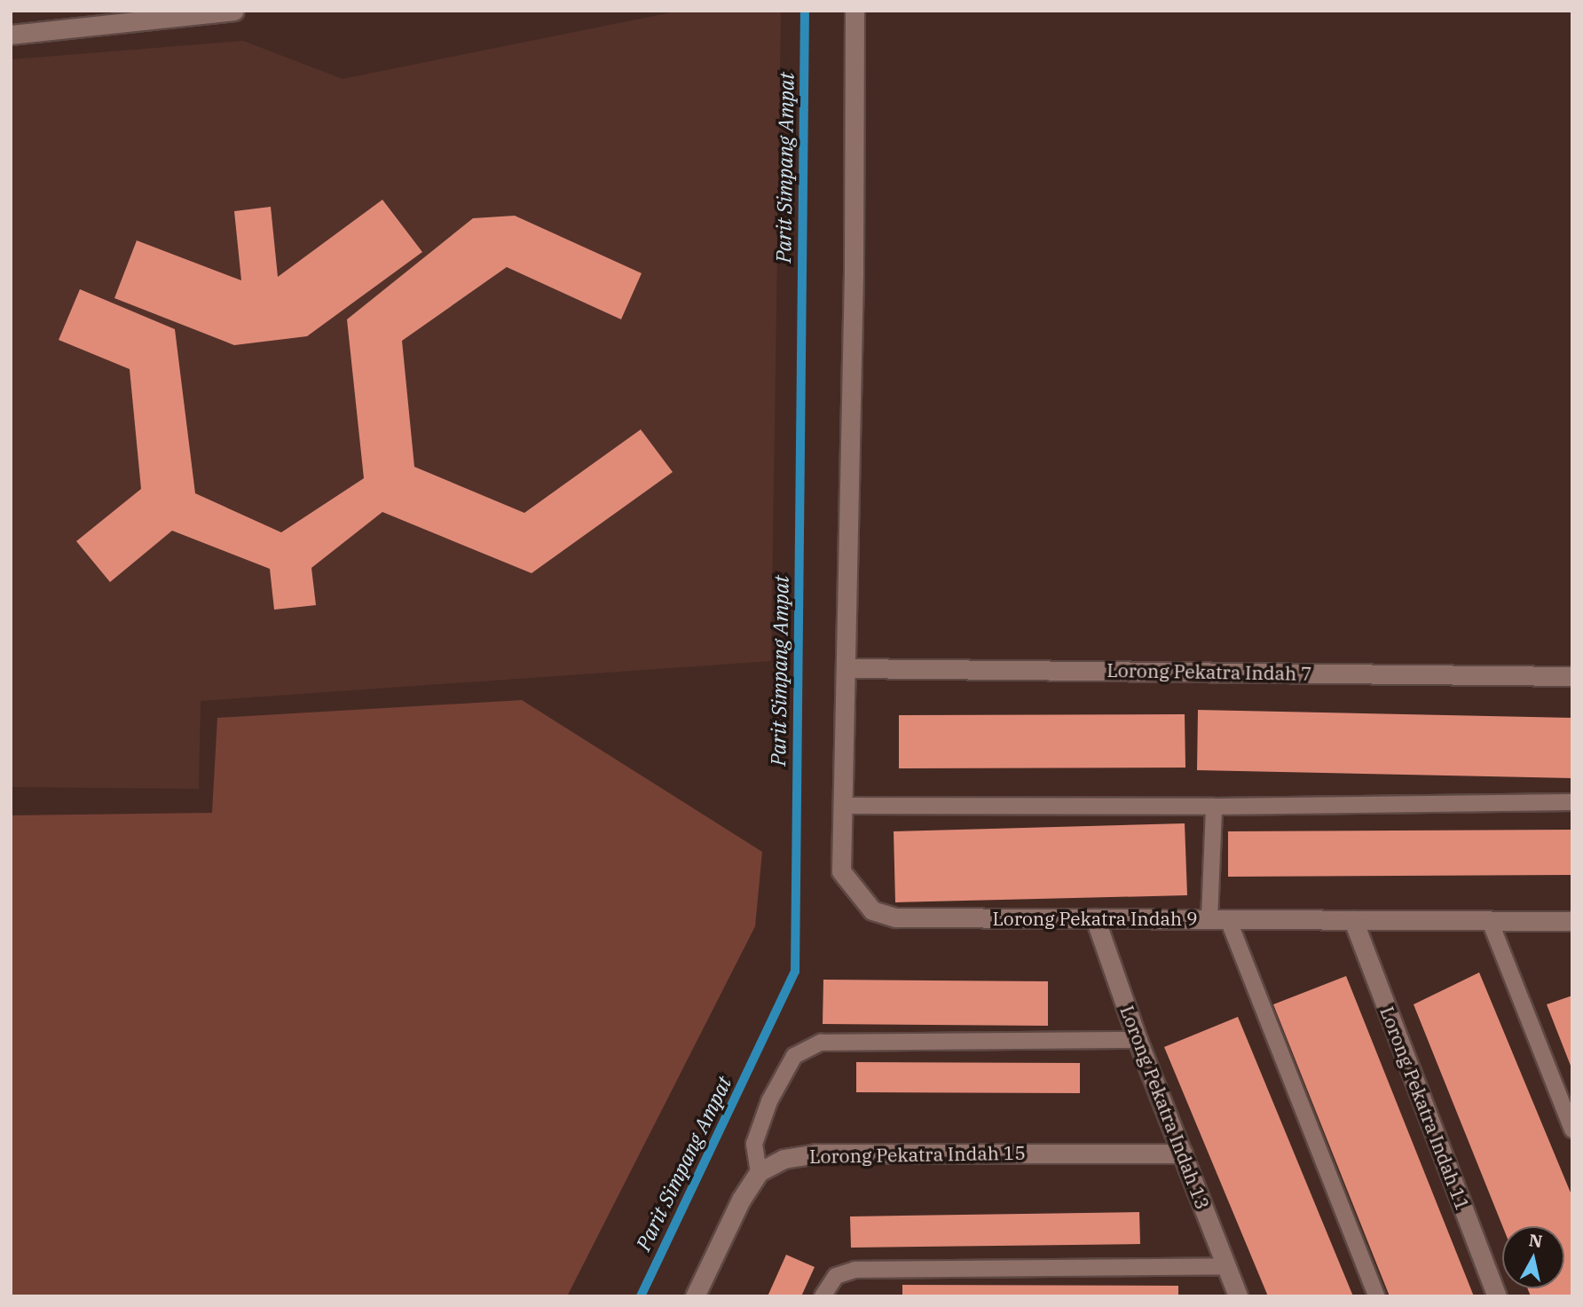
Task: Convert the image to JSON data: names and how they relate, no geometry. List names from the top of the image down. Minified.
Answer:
{"streets":{"street":["Lorong Pekatra Indah 7","Lorong Pekatra Indah 9","Lorong Pekatra Indah 13","Lorong Pekatra Indah 11","Lorong Pekatra Indah 15"]},"crossings":[["Lorong Pekatra Indah 7","Lorong Pekatra Indah 9"],["Lorong Pekatra Indah 9","Lorong Pekatra Indah 13"],["Lorong Pekatra Indah 9","Lorong Pekatra Indah 11"],["Lorong Pekatra Indah 13","Lorong Pekatra Indah 15"]],"water":["Parit Simpang Ampat"],"north":"top"}
